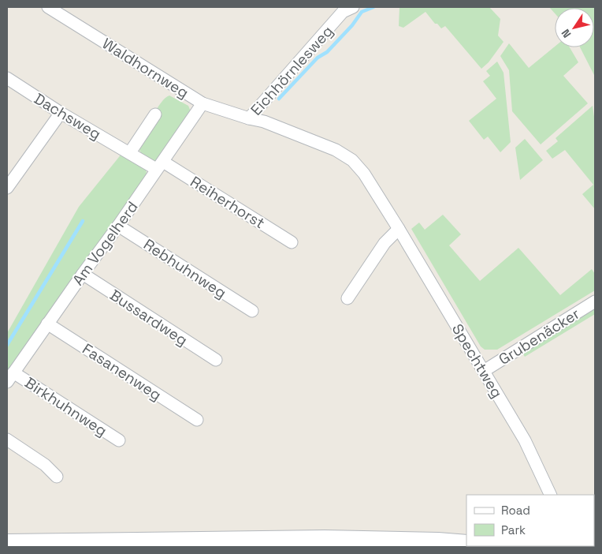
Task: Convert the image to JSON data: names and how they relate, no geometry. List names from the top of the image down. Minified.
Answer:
{"streets":{"street":["Waldhornweg","Eichhörnlesweg","Dachsweg","Reiherhorst","Am Vogelherd","Rebhuhnweg","Bussardweg","Grubenäcker","Spechtweg","Fasanenweg","Birkhuhnweg"]},"crossings":[["Waldhornweg","Eichhörnlesweg"],["Waldhornweg","Am Vogelherd"],["Waldhornweg","Spechtweg"],["Eichhörnlesweg","Spechtweg"],["Dachsweg","Reiherhorst"],["Dachsweg","Am Vogelherd"],["Reiherhorst","Am Vogelherd"],["Am Vogelherd","Rebhuhnweg"],["Am Vogelherd","Bussardweg"],["Am Vogelherd","Fasanenweg"],["Am Vogelherd","Birkhuhnweg"],["Grubenäcker","Spechtweg"]],"legend":["Road","Park"],"north":"bottom left"}
